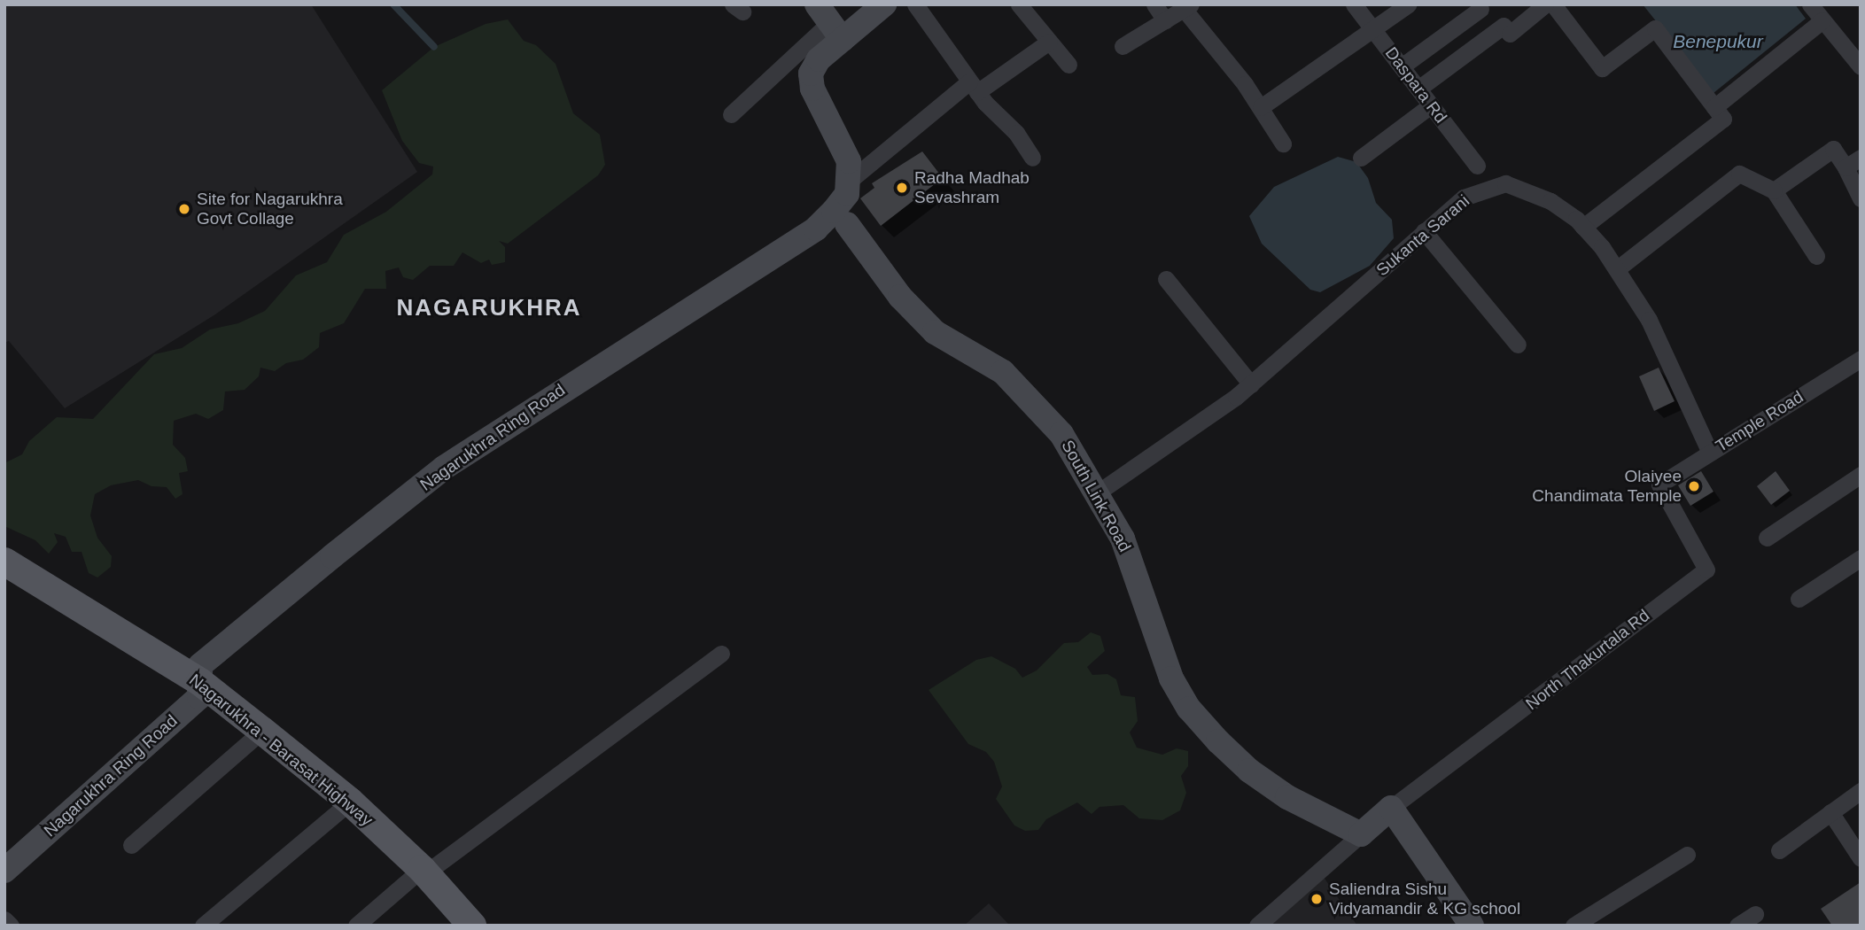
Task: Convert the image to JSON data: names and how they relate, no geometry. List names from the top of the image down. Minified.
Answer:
{"streets":{"main road":["Nagarukhra Ring Road","South Link Road","Nagarukhra - Barasat Highway"],"street":["Daspara Rd","Sukanta Sarani","Temple Road","North Thakurtala Rd"]},"crossings":[["Sukanta Sarani","South Link Road"],["Temple Road","North Thakurtala Rd"],["Nagarukhra Ring Road","Nagarukhra - Barasat Highway"]],"districts":["NAGARUKHRA"],"water":["Benepukur"],"places":["Radha Madhab Sevashram","Site for Nagarukhra Govt Collage","Olaiyee Chandimata Temple","Saliendra Sishu Vidyamandir & KG school"]}
